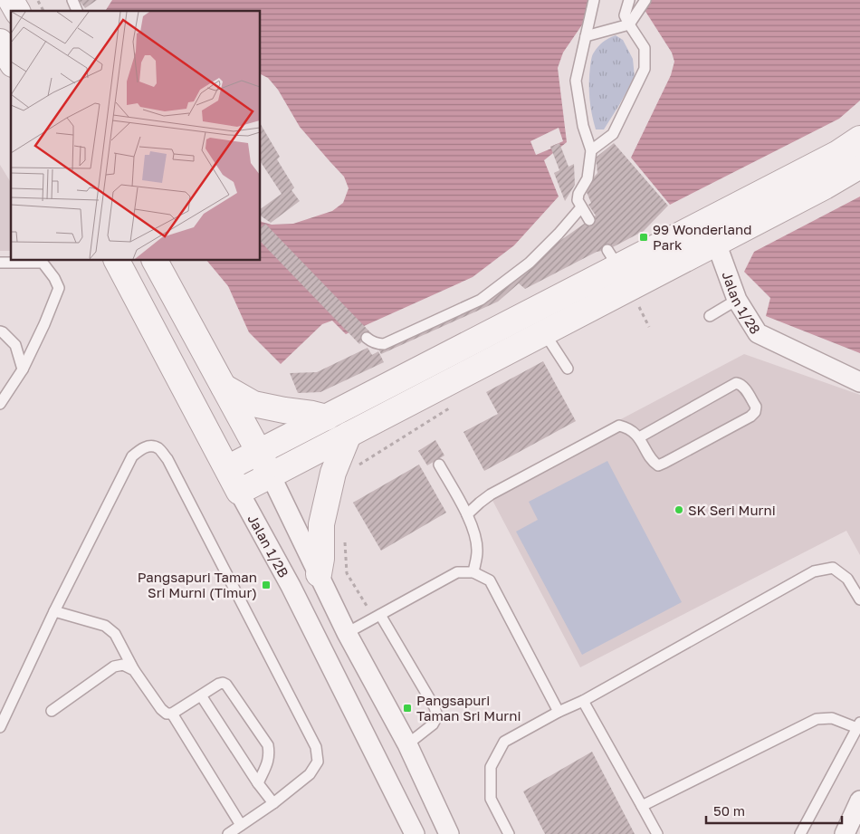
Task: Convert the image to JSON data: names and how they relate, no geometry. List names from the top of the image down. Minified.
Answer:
{"streets":{"street":["Jalan 1/28","Jalan 1/2B"]},"places":{"transit":["99 Wonderland Park","Pangsapuri Taman Sri Murni (Timur)","Pangsapuri Taman Sri Murni"],"other":["SK Seri Murni"]},"scale_bar":"50 m"}
